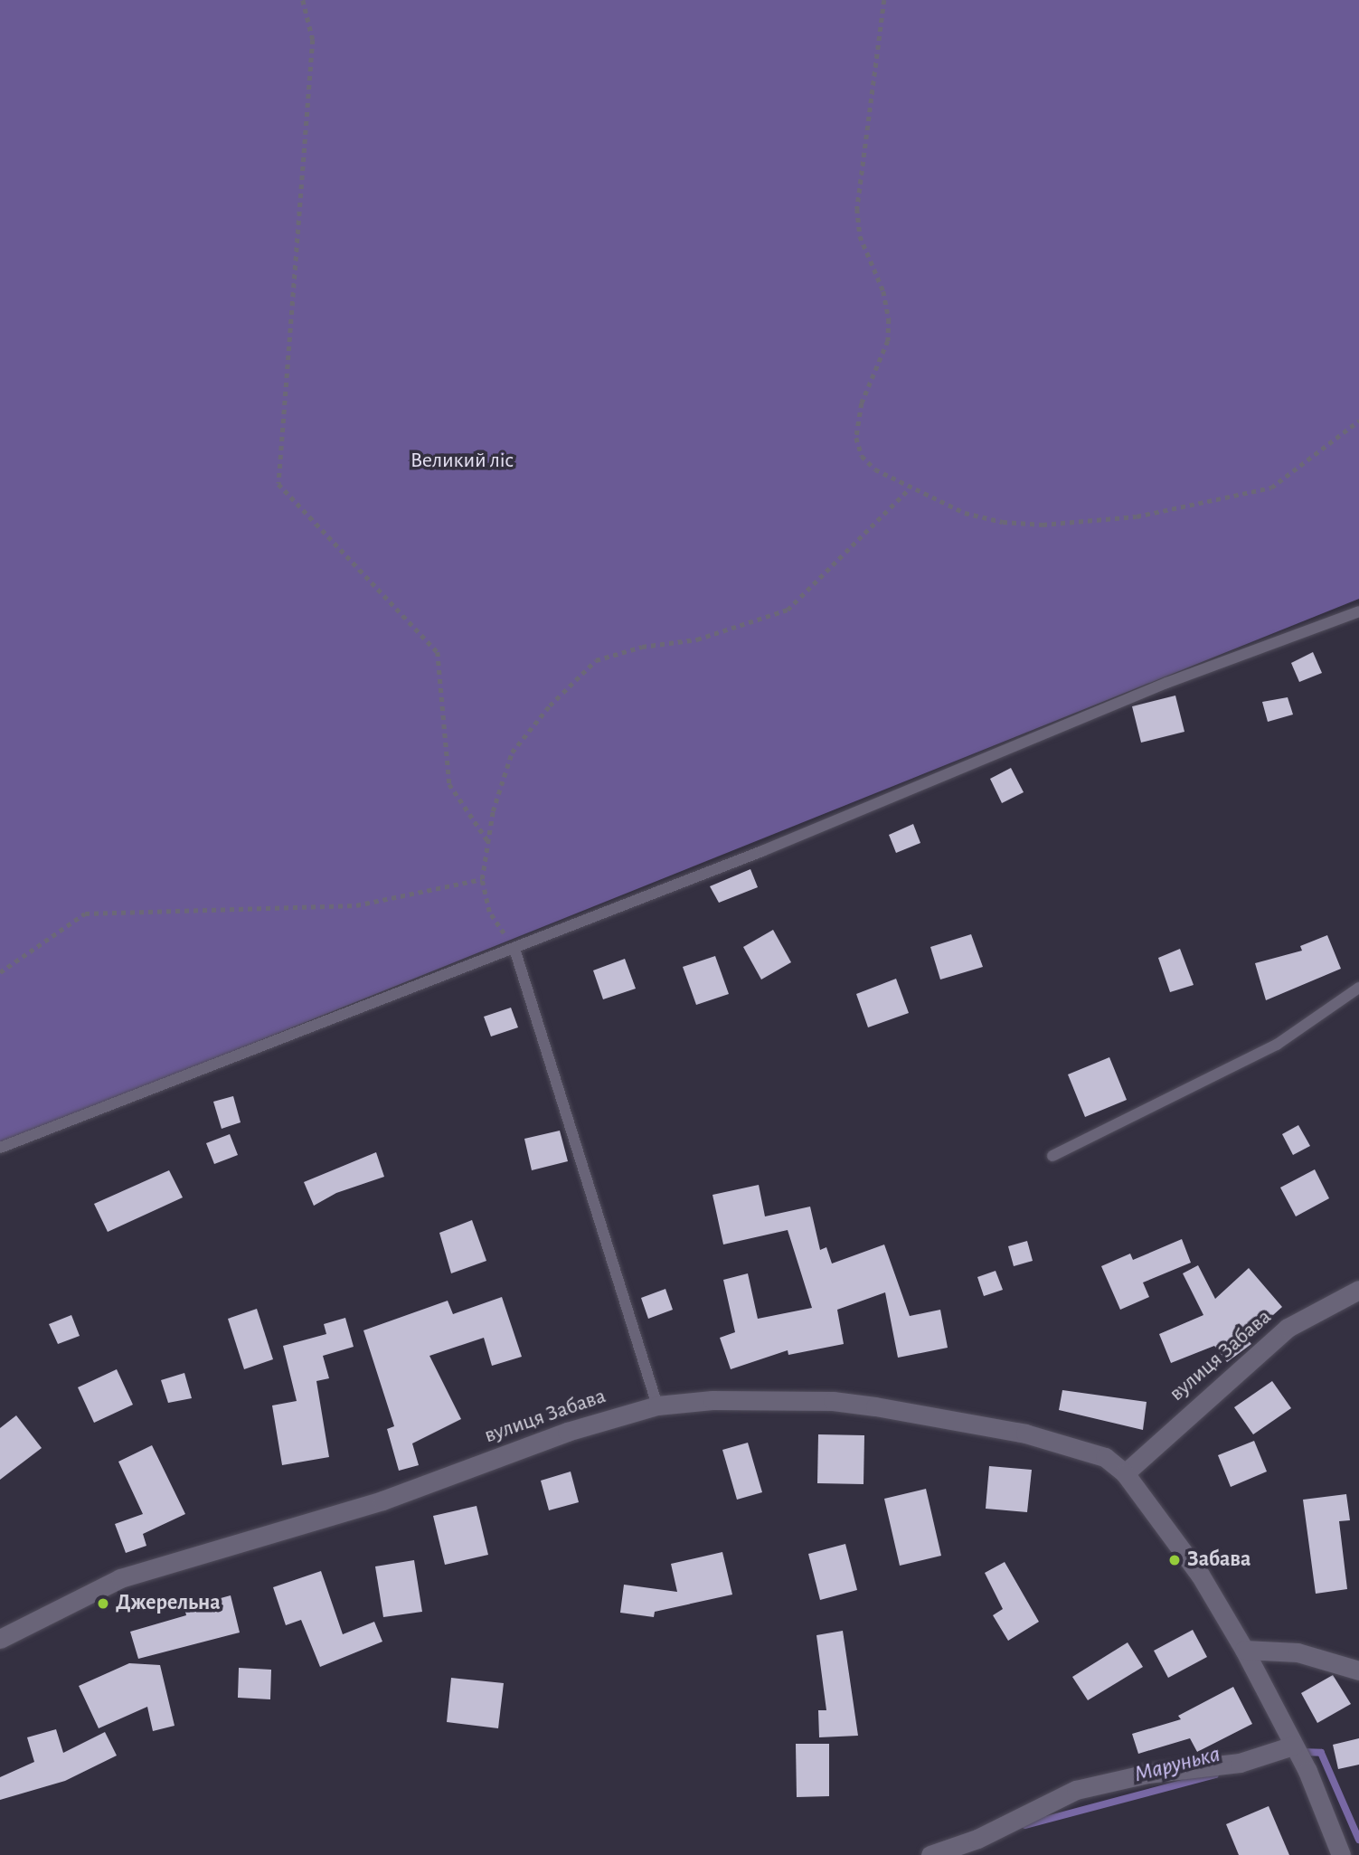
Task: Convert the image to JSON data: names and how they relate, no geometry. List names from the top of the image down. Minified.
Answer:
{"streets":{"street":["вулиця Забава"]},"water":["Марунька"],"parks":["Великий ліс"],"places":["Забава","Джерельна"]}
